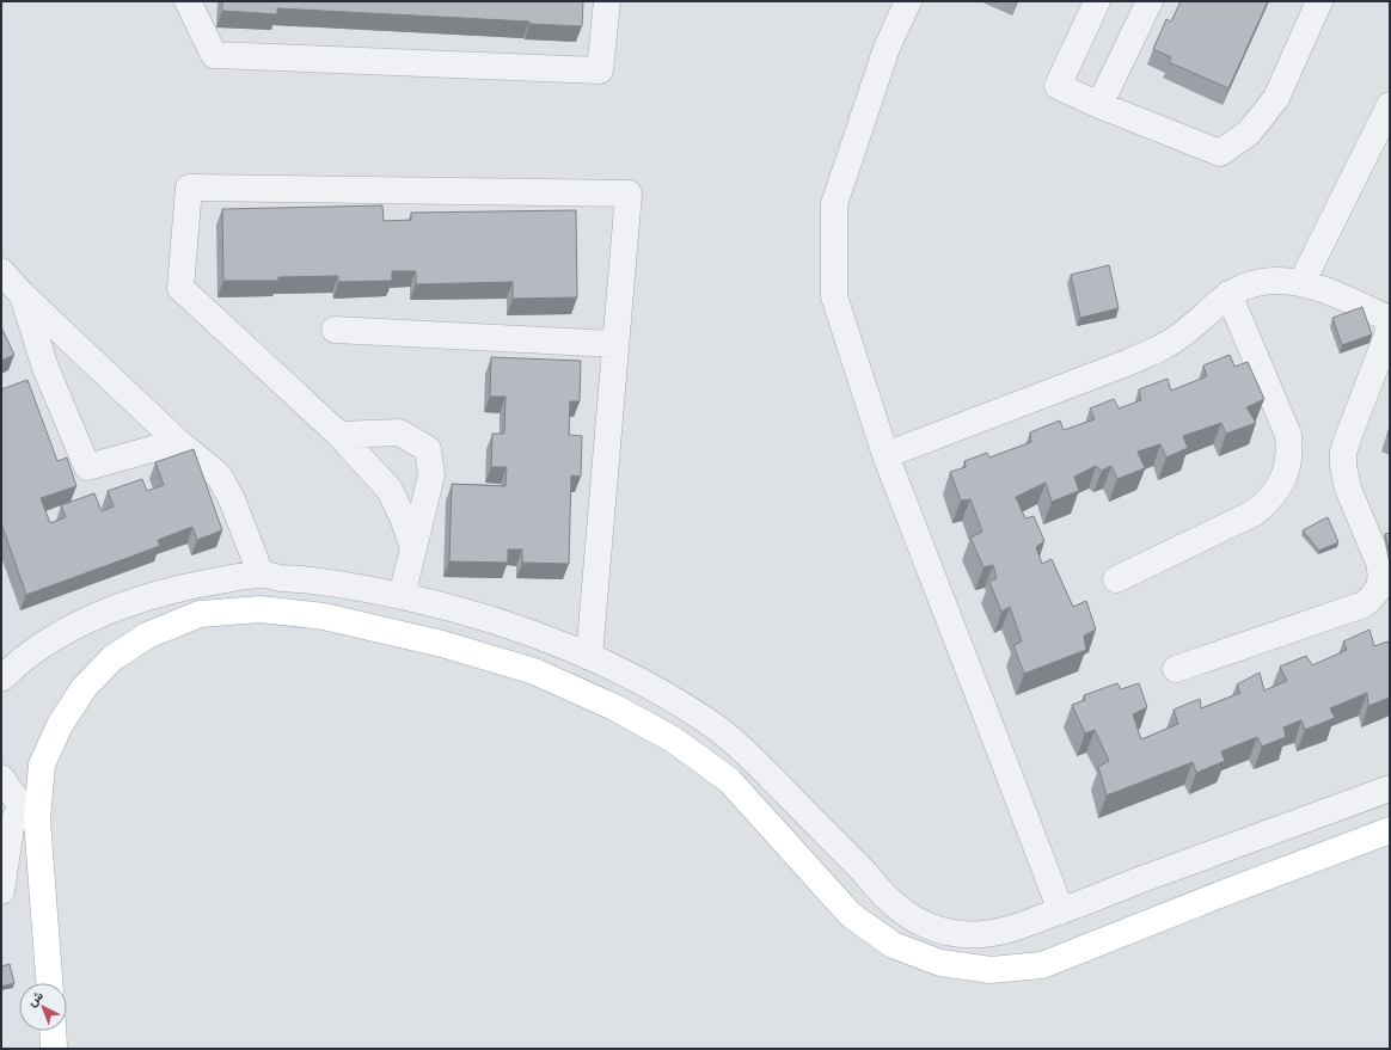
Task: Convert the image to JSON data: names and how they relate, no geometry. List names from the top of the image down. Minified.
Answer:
{"north":"top left"}
